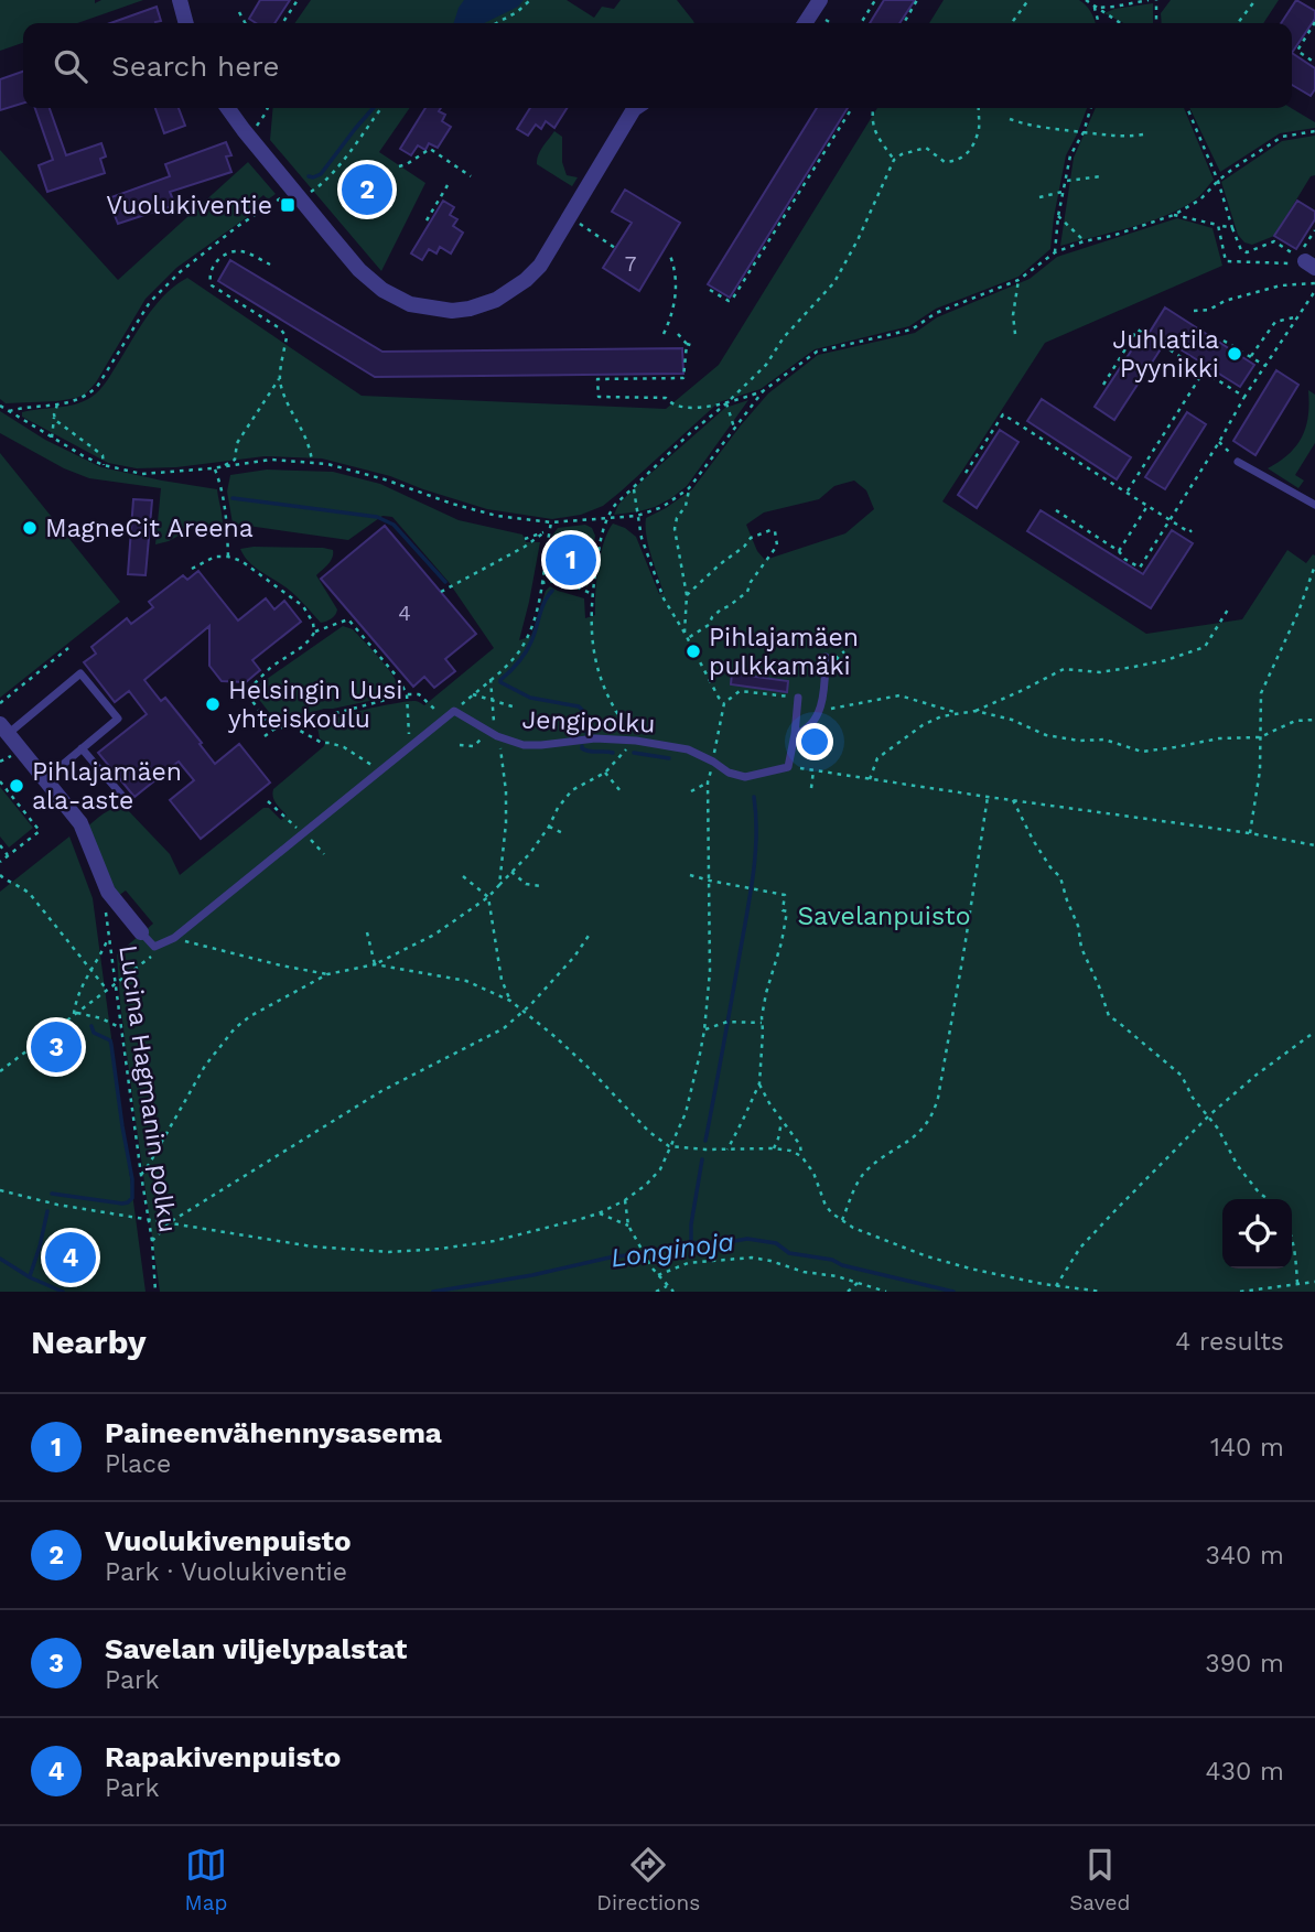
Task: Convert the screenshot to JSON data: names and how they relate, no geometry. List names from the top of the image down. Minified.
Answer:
{"streets":{"lane":["Jengipolku"],"path":["Lucina Hagmanin polku"]},"water":["Longinoja"],"parks":["Savelanpuisto"],"places":{"transit":["Vuolukiventie"],"other":["Juhlatila Pyynikki","MagneCit Areena","Pihlajamäen pulkkamäki","Helsingin Uusi yhteiskoulu","Pihlajamäen ala-aste"]},"house_numbers":["7","4"],"page":{"search":"Search here","pins":["2","1","3","4"],"heading":["Nearby","4 results"],"list":[{"mark":"1","name":"Paineenvähennysasema","note":"Place","value":"140 m"},{"mark":"2","name":"Vuolukivenpuisto","note":"Park · Vuolukiventie","value":"340 m"},{"mark":"3","name":"Savelan viljelypalstat","note":"Park","value":"390 m"},{"mark":"4","name":"Rapakivenpuisto","note":"Park","value":"430 m"}],"nav":["Map","Directions","Saved"]}}
